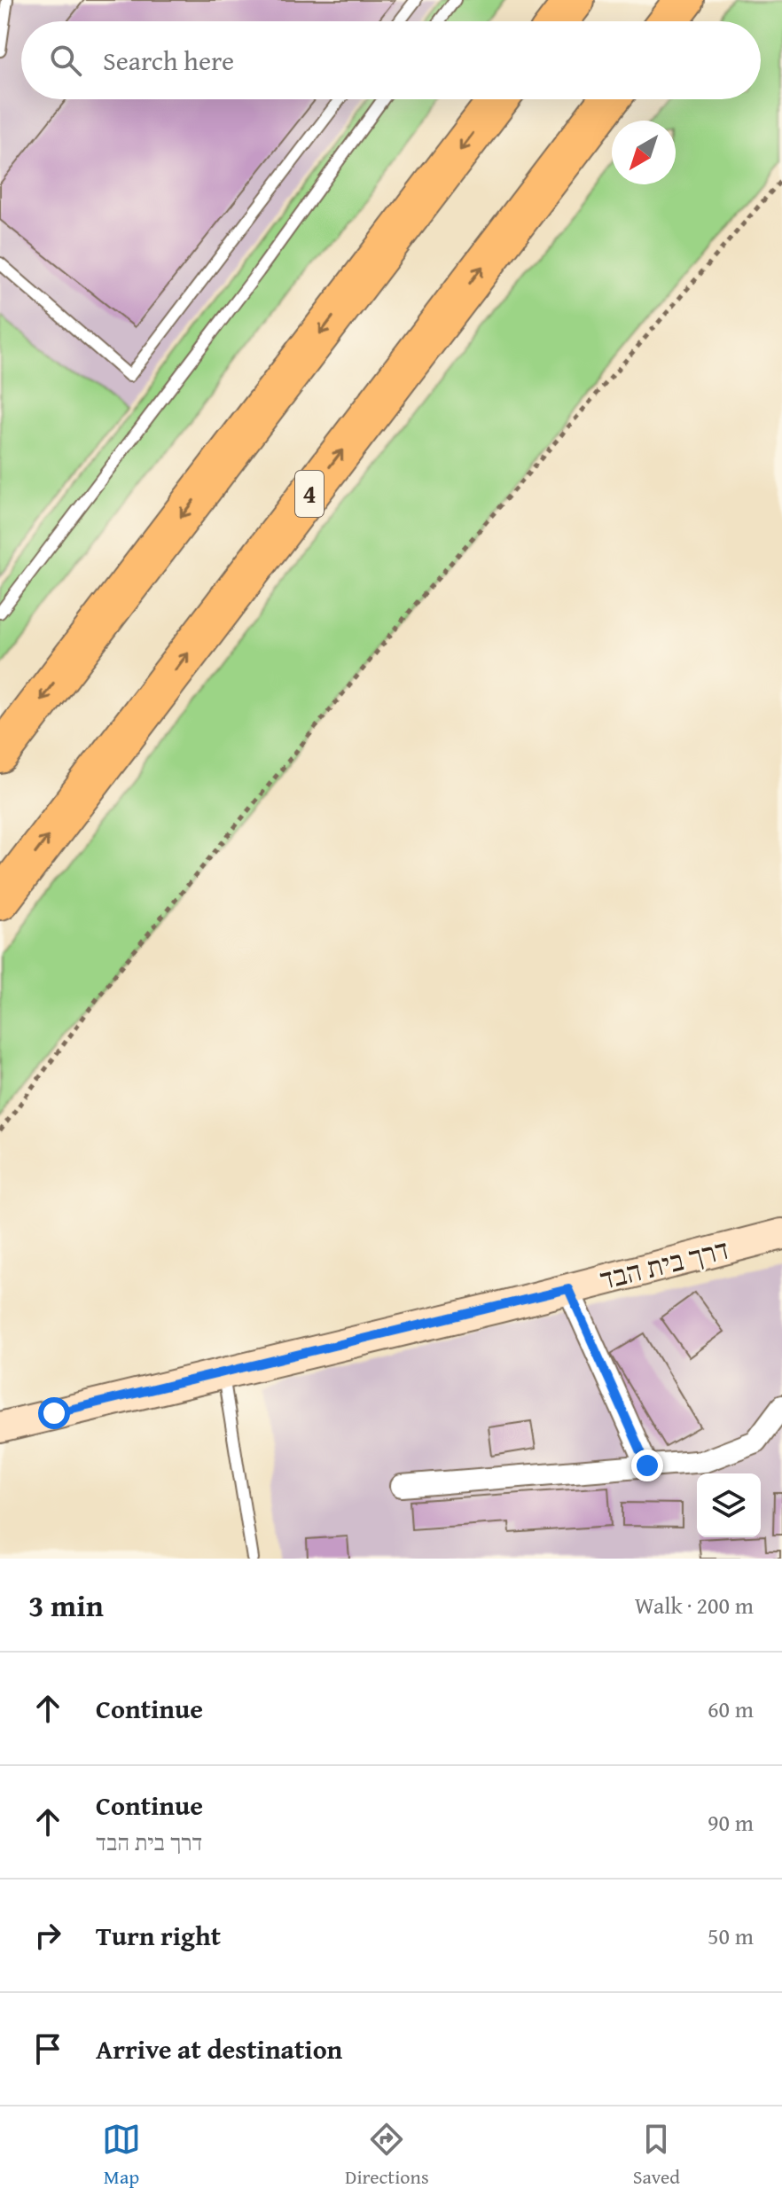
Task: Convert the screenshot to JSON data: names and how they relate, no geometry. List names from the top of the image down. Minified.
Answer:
{"streets":{"highway":["4"],"street":["דרך בית הבד"]},"north":"bottom left","page":{"search":"Search here","heading":["3 min","Walk · 200 m"],"list":[["Continue","60 m"],["Continue","דרך בית הבד","90 m"],["Turn right","50 m"],"Arrive at destination"],"nav":["Map","Directions","Saved"]}}
